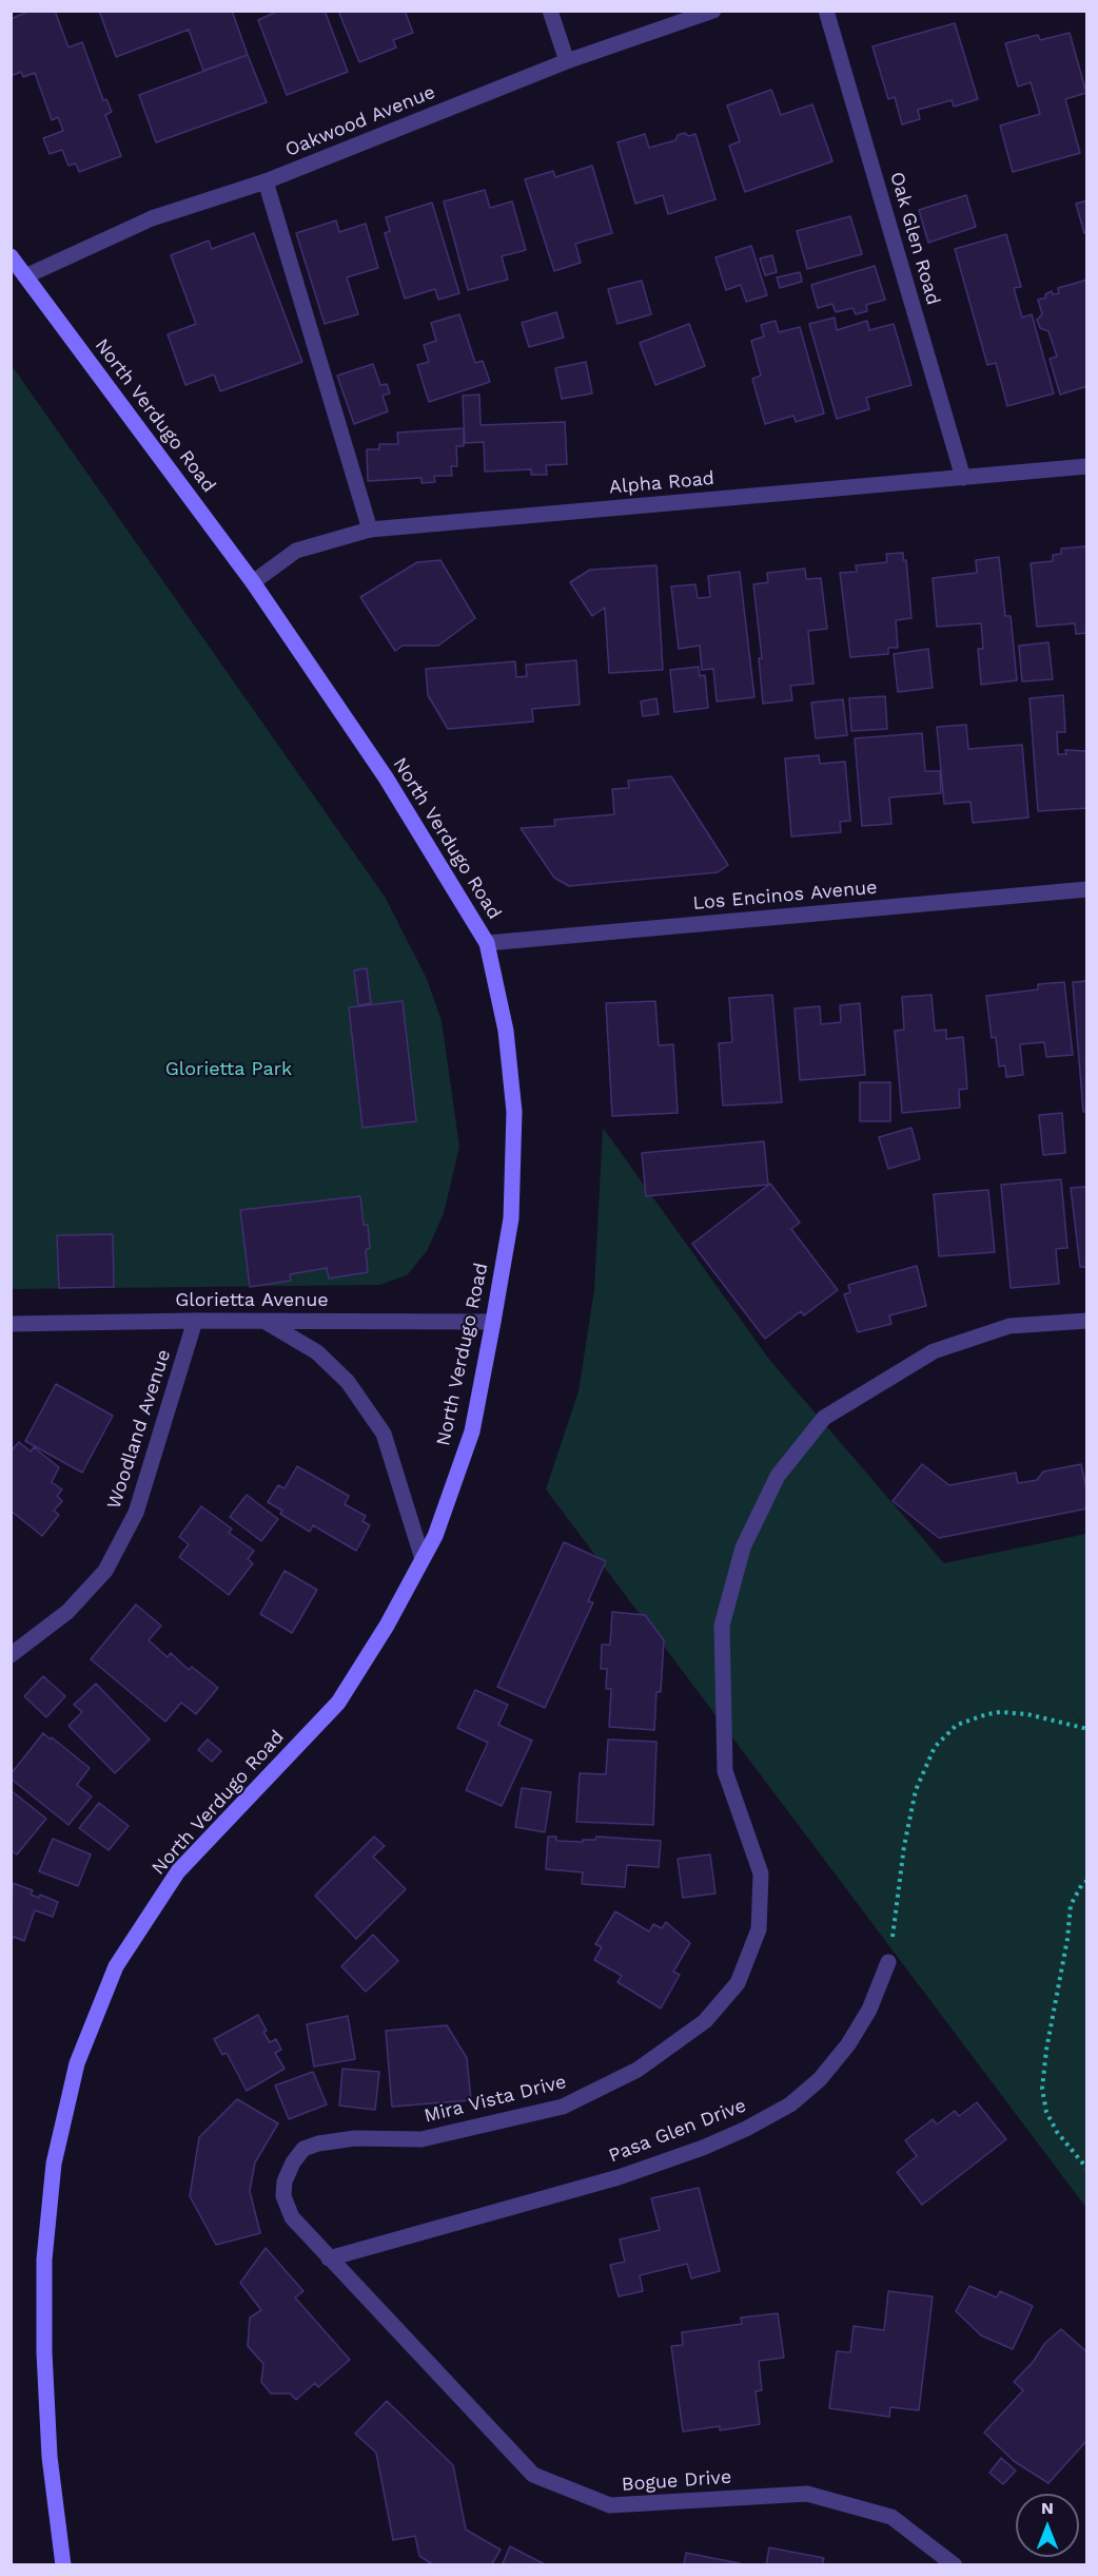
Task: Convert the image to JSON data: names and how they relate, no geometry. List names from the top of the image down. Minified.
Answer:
{"streets":{"main road":["North Verdugo Road"],"street":["Oakwood Avenue","Oak Glen Road","Alpha Road","Los Encinos Avenue","Glorietta Avenue","Woodland Avenue","Mira Vista Drive","Pasa Glen Drive","Bogue Drive"]},"crossings":[["Oakwood Avenue","North Verdugo Road"],["Oak Glen Road","Alpha Road"],["North Verdugo Road","Alpha Road"],["North Verdugo Road","Los Encinos Avenue"],["North Verdugo Road","Glorietta Avenue"],["Glorietta Avenue","Woodland Avenue"],["Mira Vista Drive","Pasa Glen Drive"],["Mira Vista Drive","Bogue Drive"],["Pasa Glen Drive","Bogue Drive"]],"parks":["Glorietta Park"],"north":"top"}
